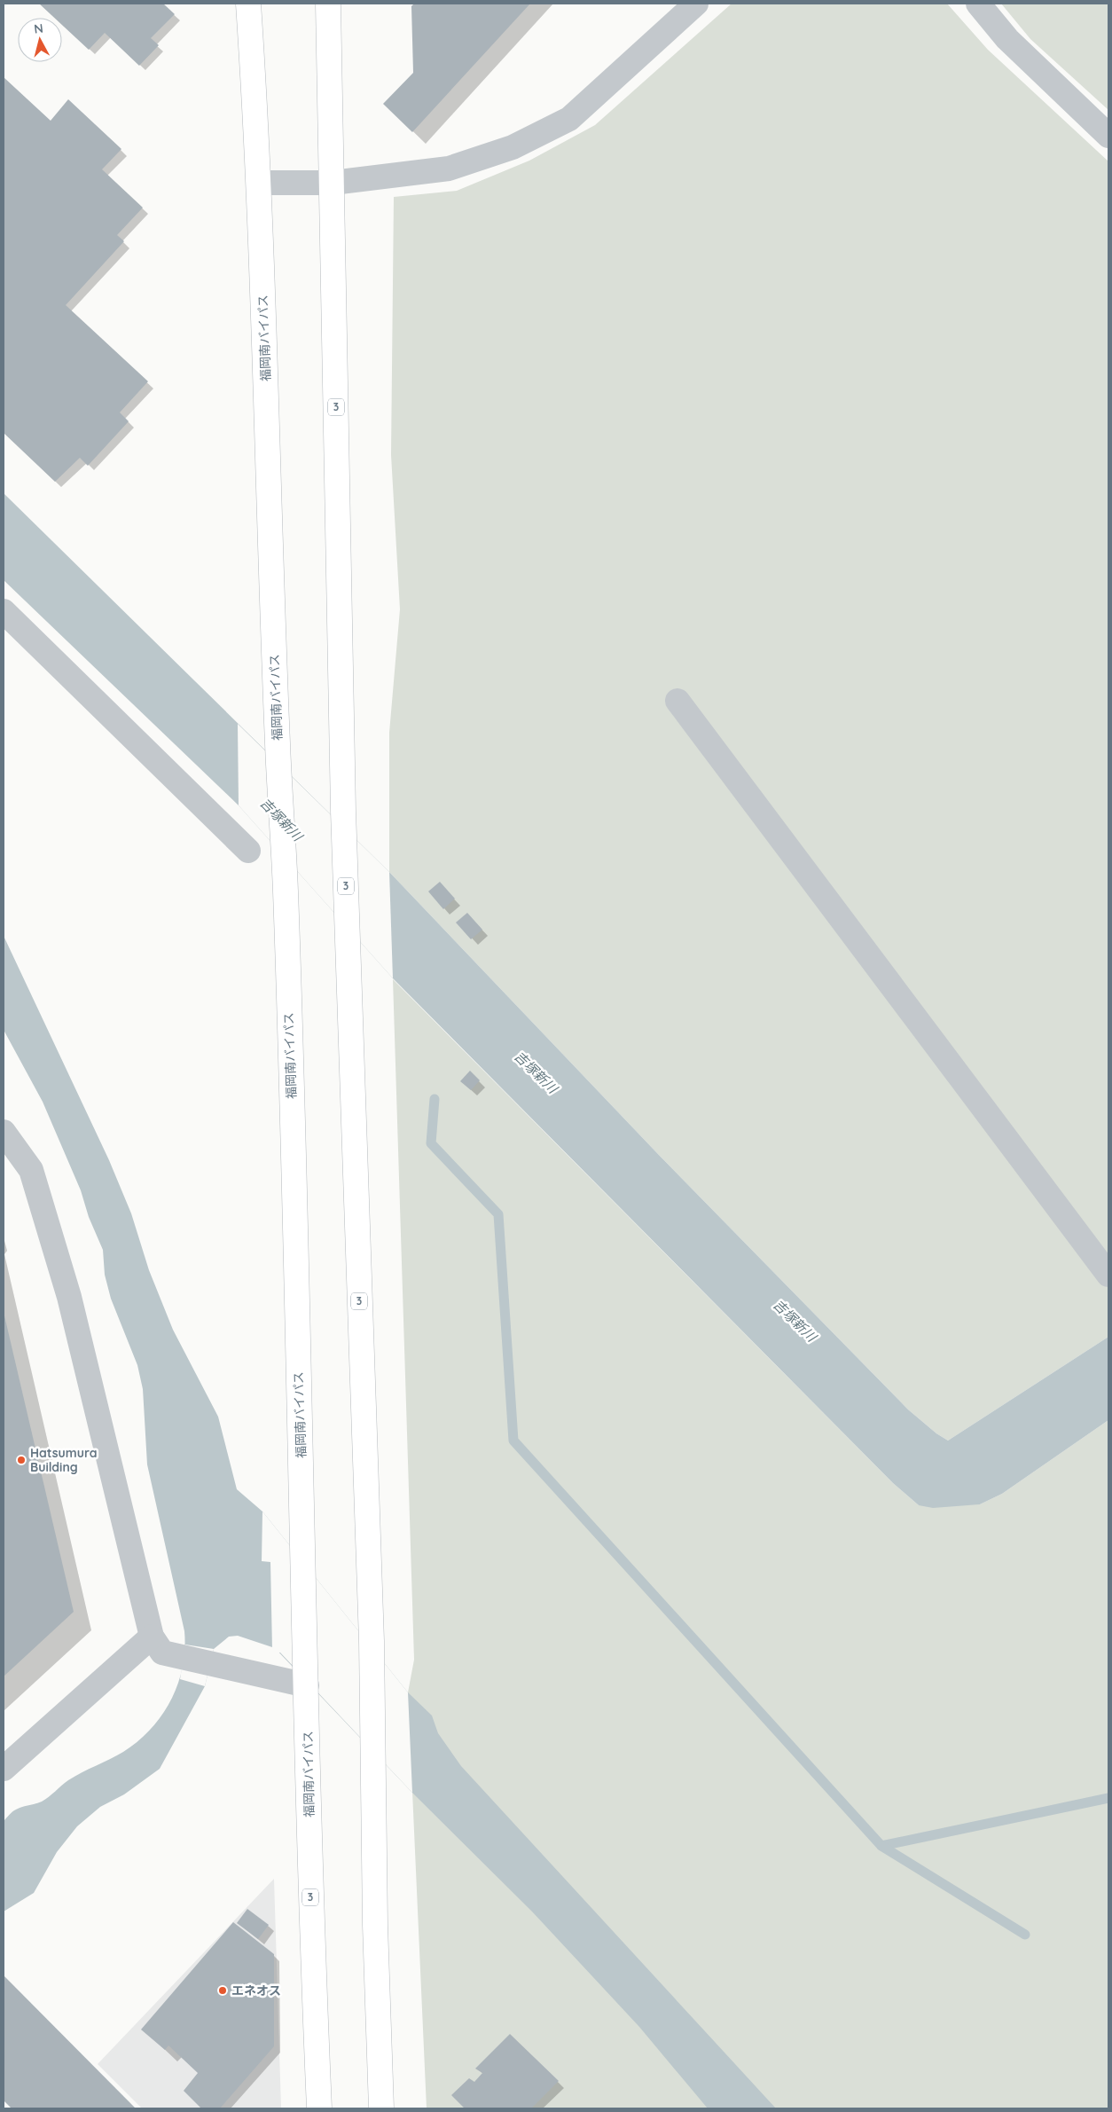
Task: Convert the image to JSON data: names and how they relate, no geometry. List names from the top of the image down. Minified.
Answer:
{"streets":{"highway":["福岡南バイパス","3"]},"water":["吉塚新川"],"places":["Hatsumura Building","エネオス"],"north":"top"}
